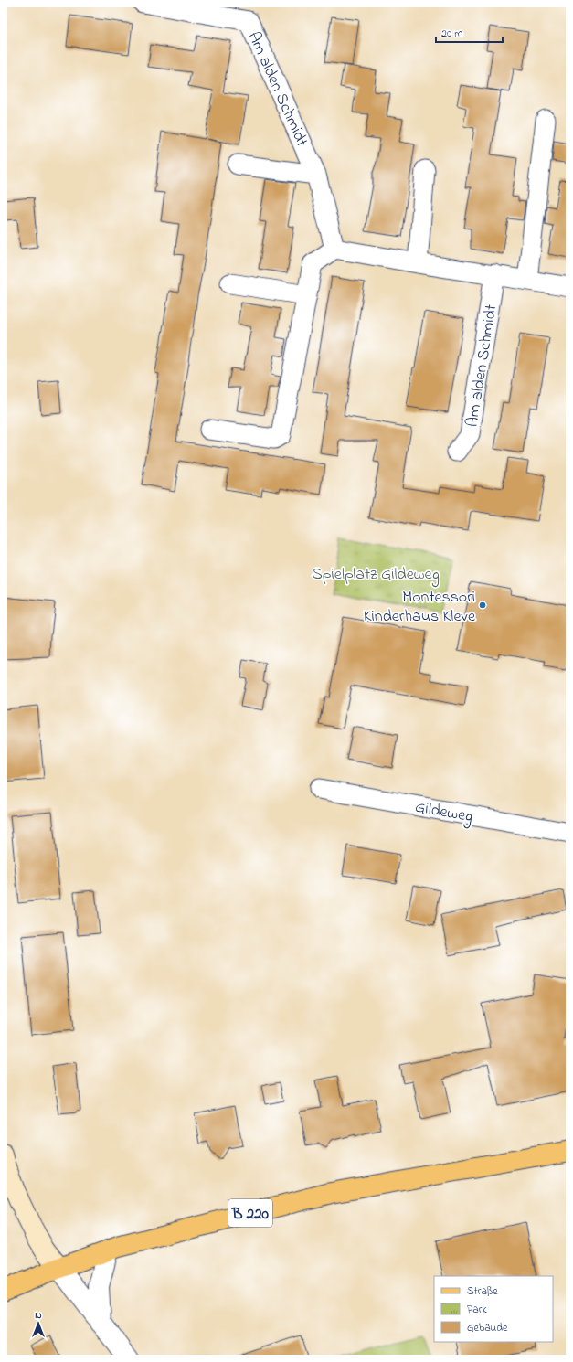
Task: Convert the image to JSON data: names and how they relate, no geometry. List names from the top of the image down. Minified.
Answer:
{"streets":{"main road":["B 220"],"street":["Am alden Schmidt","Gildeweg"]},"parks":["Spielplatz Gildeweg"],"places":["Montessori Kinderhaus Kleve"],"legend":["Straße","Park","Gebäude"],"scale_bar":"20 m","north":"top"}
